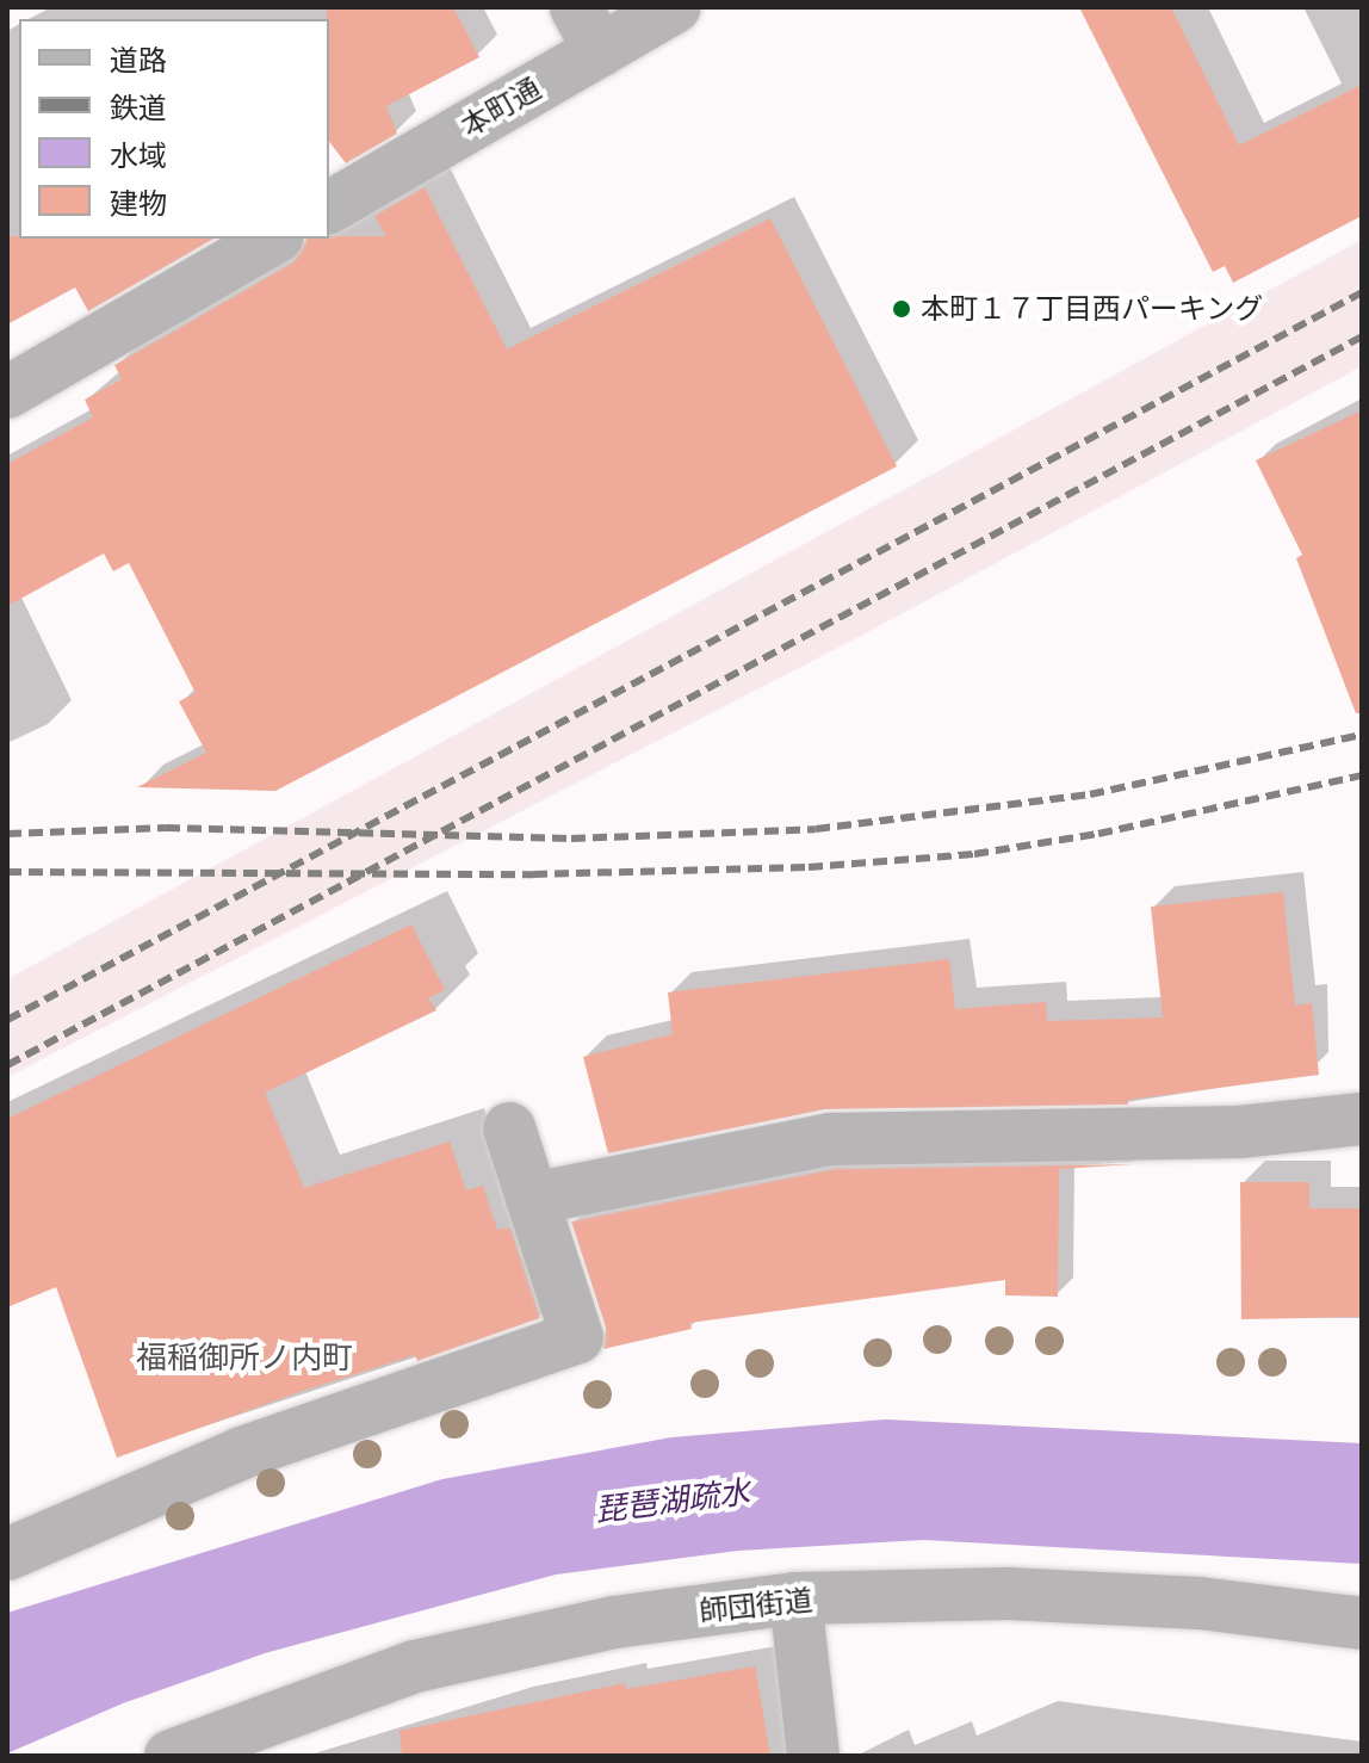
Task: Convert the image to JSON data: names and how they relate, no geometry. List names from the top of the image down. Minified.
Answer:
{"streets":{"street":["本町通","師団街道"]},"districts":["福稲御所ノ内町"],"water":["琵琶湖疏水"],"places":["本町１７丁目西パーキング"],"legend":["道路","鉄道","水域","建物"]}
